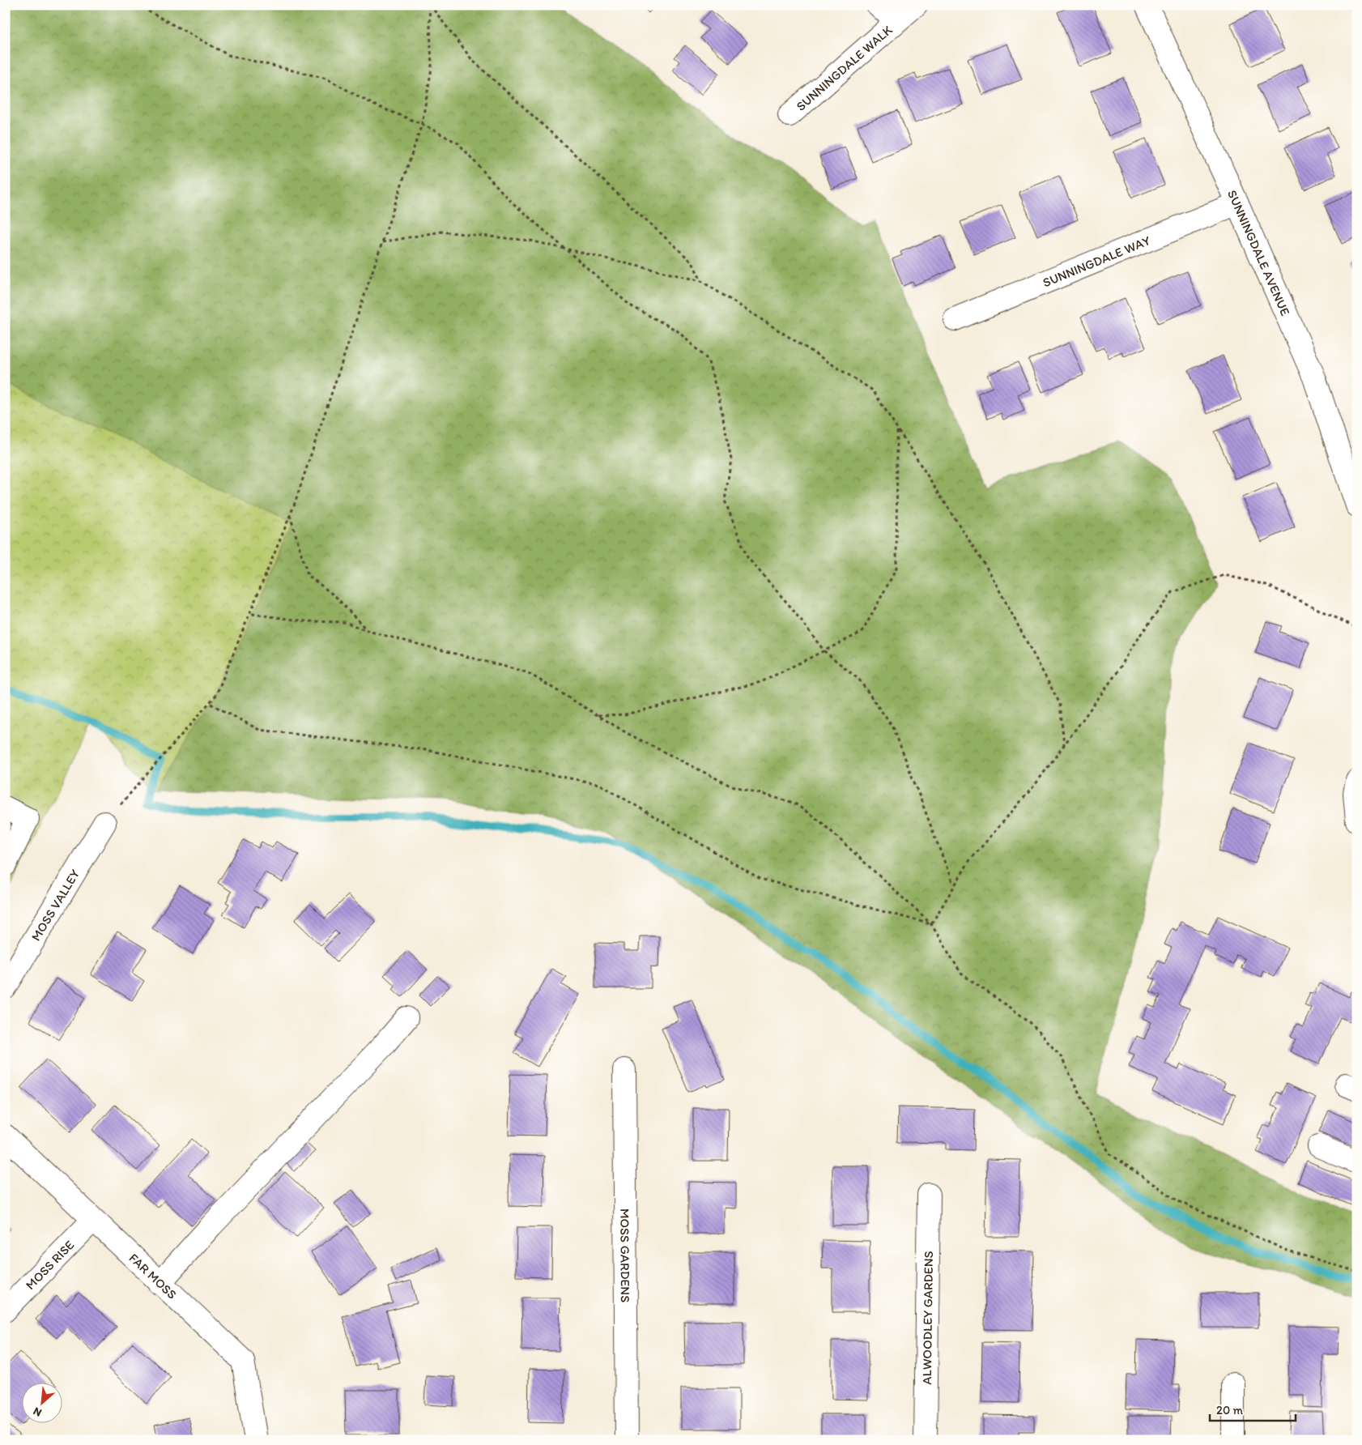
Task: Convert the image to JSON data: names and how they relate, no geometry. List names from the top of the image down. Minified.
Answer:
{"streets":{"street":["SUNNINGDALE WALK","SUNNINGDALE AVENUE","SUNNINGDALE WAY","MOSS VALLEY","MOSS GARDENS","MOSS RISE","FAR MOSS","ALWOODLEY GARDENS"]},"crossings":[["SUNNINGDALE AVENUE","SUNNINGDALE WAY"],["MOSS RISE","FAR MOSS"]],"scale_bar":"20 m","north":"bottom left"}
